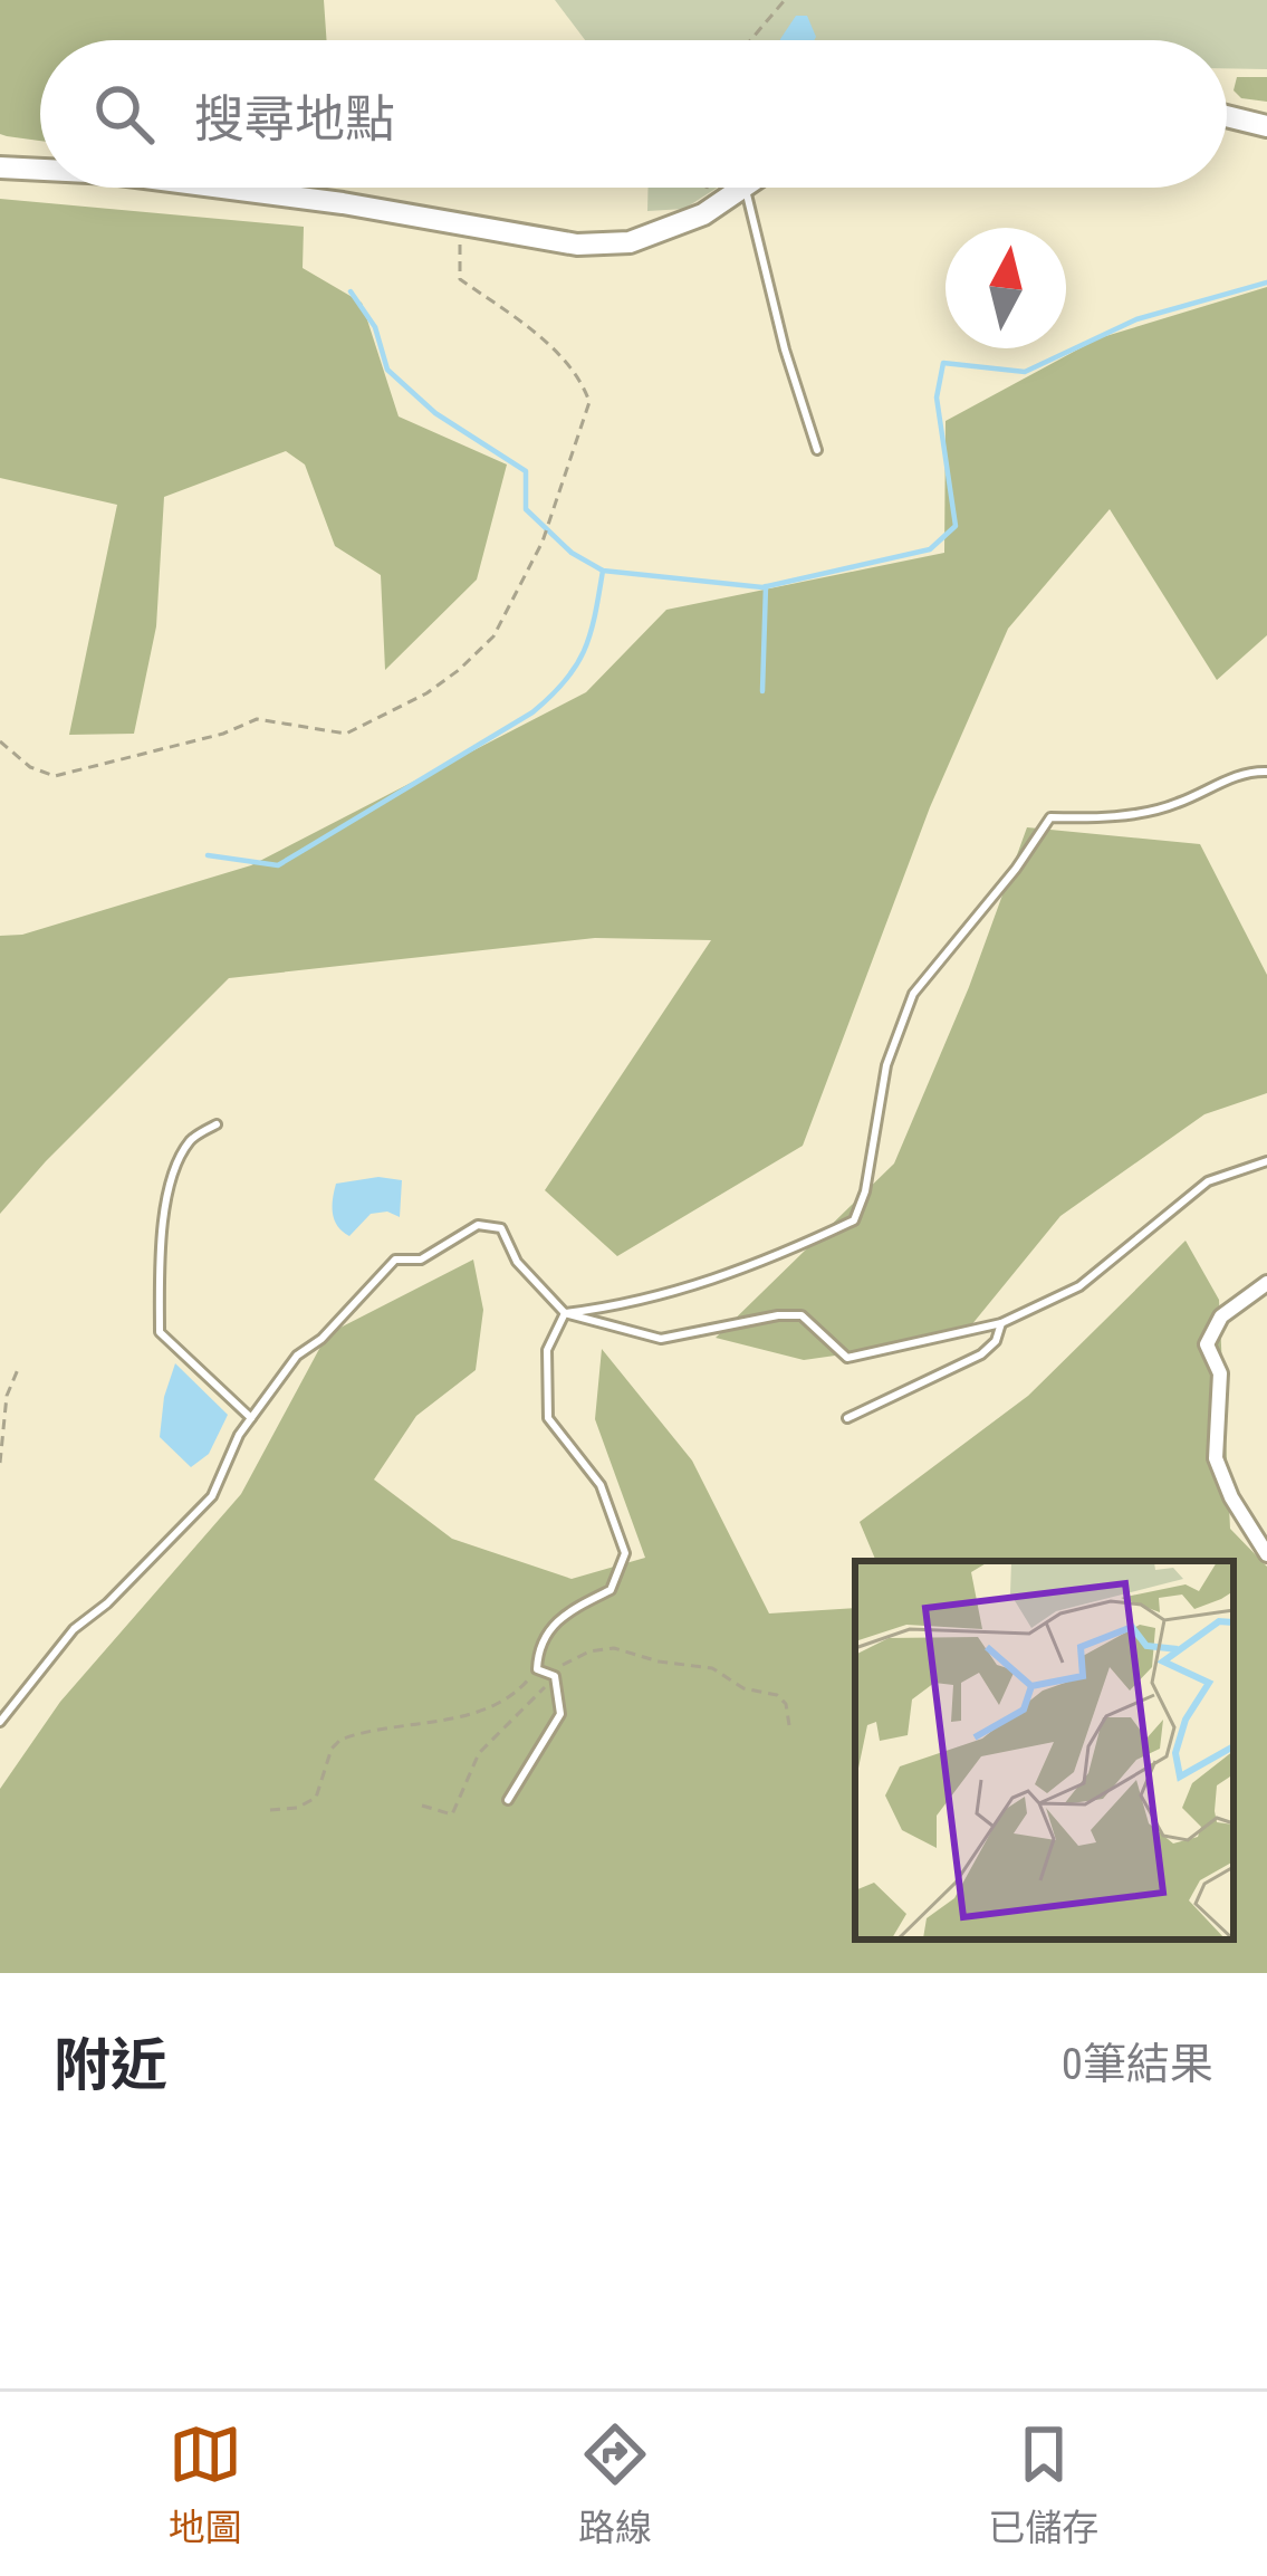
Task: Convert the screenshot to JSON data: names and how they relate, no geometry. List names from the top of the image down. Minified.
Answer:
{"north":"top","page":{"search":"搜尋地點","heading":["附近","0筆結果"],"nav":["地圖","路線","已儲存"]}}
